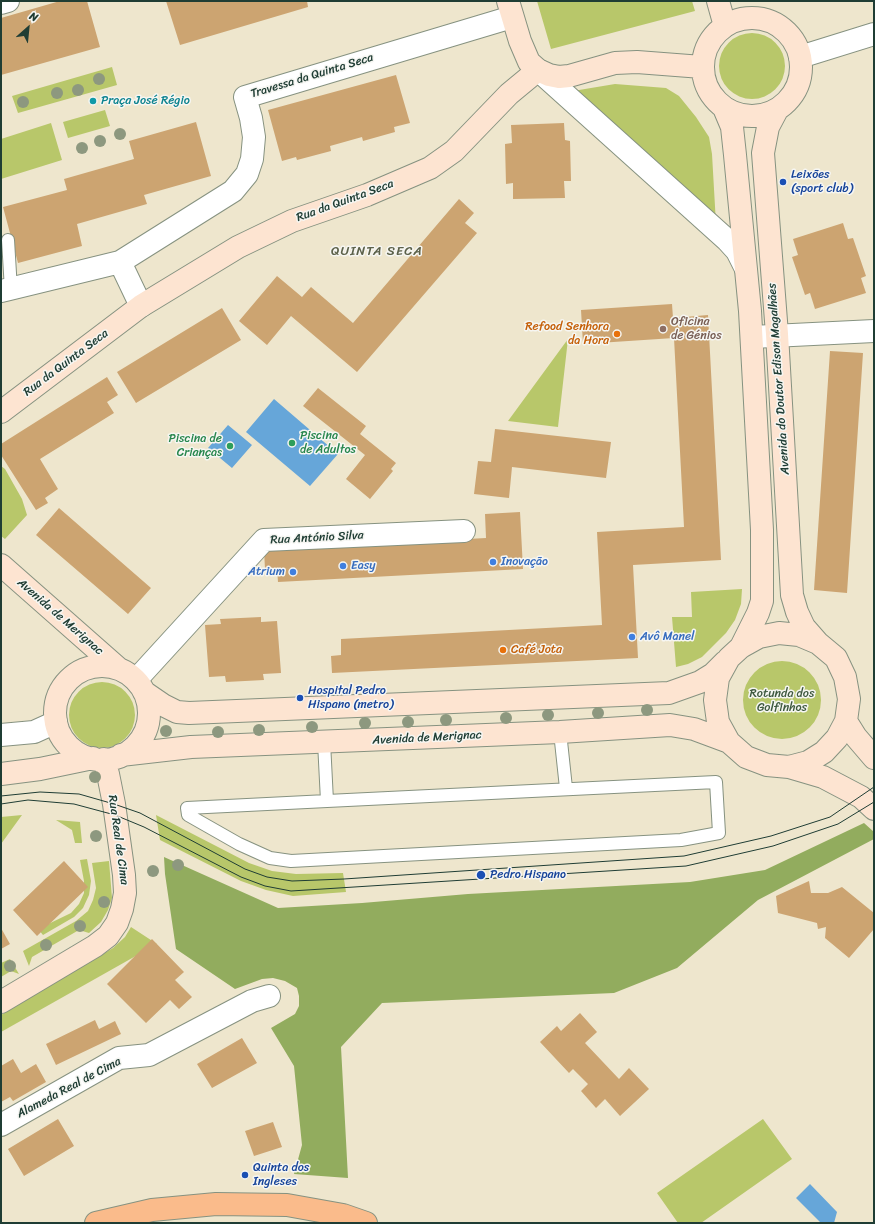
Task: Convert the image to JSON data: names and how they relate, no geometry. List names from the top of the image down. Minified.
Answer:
{"streets":{"street":["Travessa da Quinta Seca","Rua da Quinta Seca","Avenida do Doutor Edison Magalhães","Rua António Silva","Avenida de Merignac","Rua Real de Cima","Alameda Real de Cima"]},"crossings":[["Travessa da Quinta Seca","Avenida do Doutor Edison Magalhães"],["Rua da Quinta Seca","Avenida do Doutor Edison Magalhães"],["Avenida do Doutor Edison Magalhães","Avenida de Merignac"],["Rua António Silva","Avenida de Merignac"],["Rua António Silva","Rua Real de Cima"],["Avenida de Merignac","Rua Real de Cima"]],"districts":["QUINTA SECA"],"parks":["Rotunda dos Golfinhos"],"places":["Praça José Régio","Leixões (sport club)","Oficina de Génios","Refood Senhora da Hora","Piscina de Adultos","Piscina de Crianças","Inovação","Easy","Atrium","Avô Manel","Café Jota","Hospital Pedro Hispano (metro)","Pedro Hispano","Quinta dos Ingleses"],"north":"top right"}
